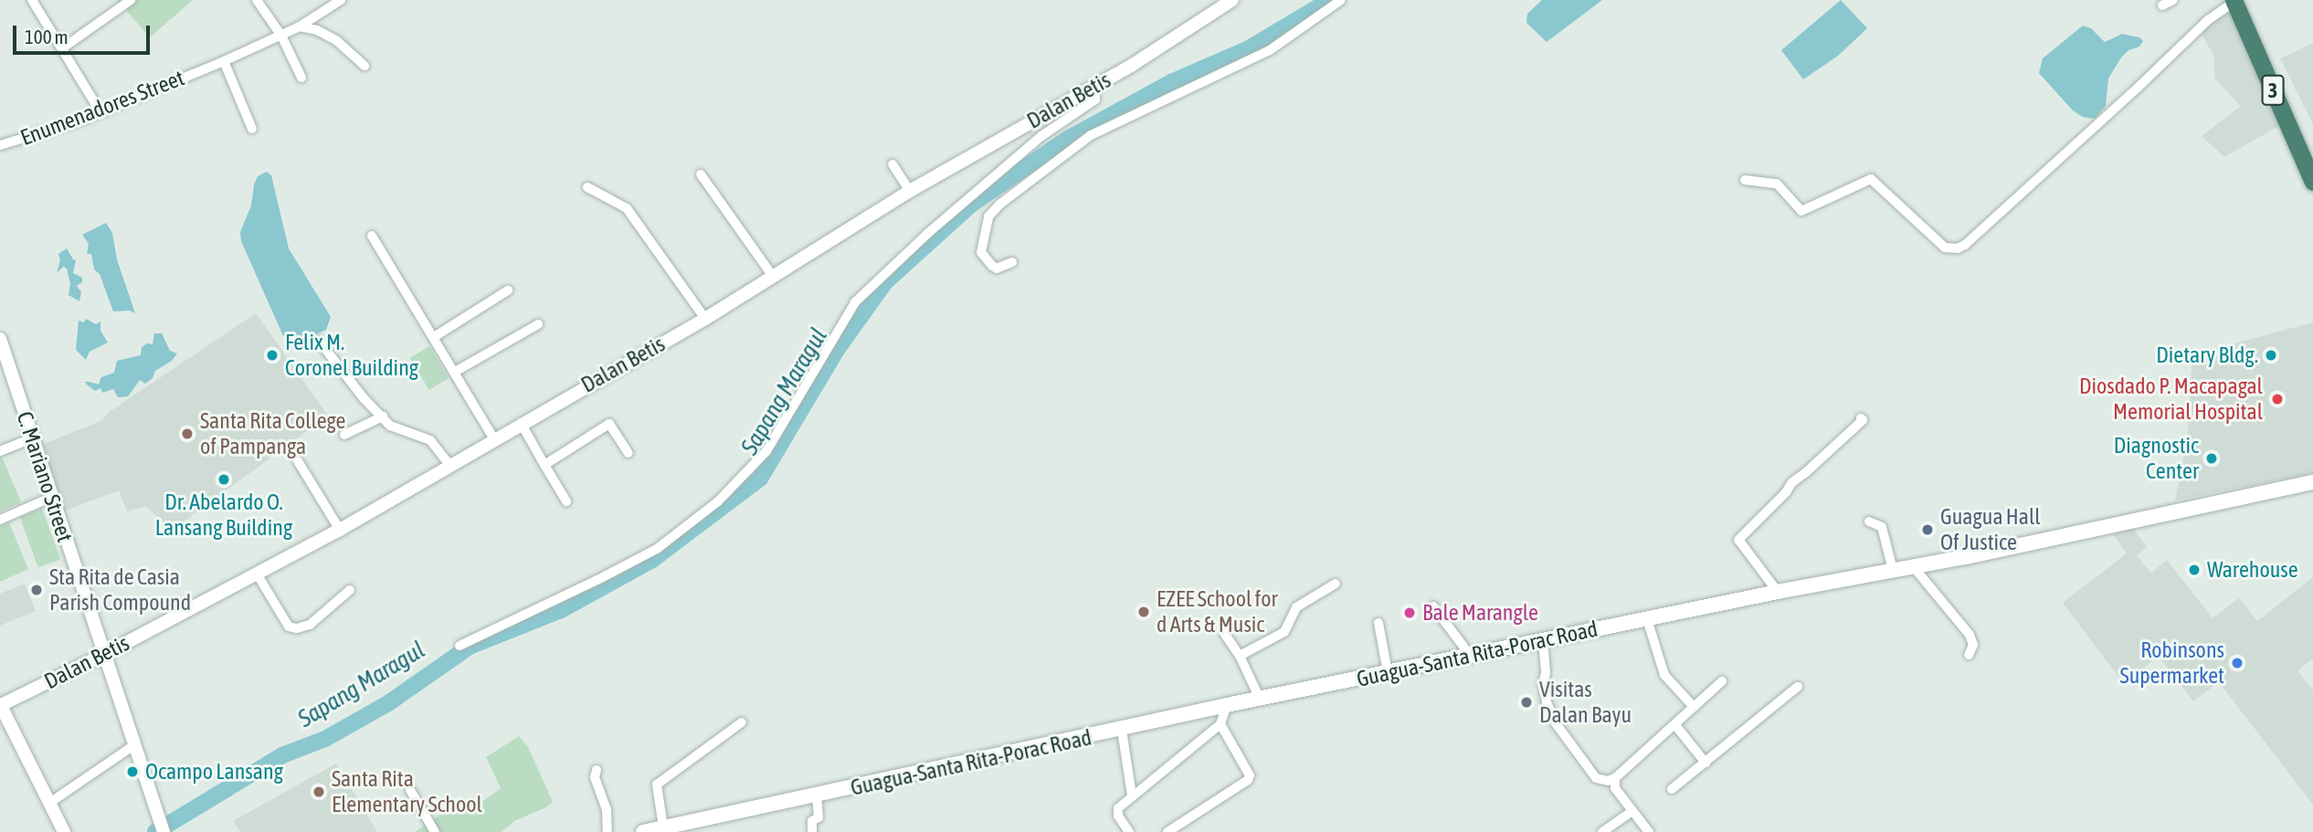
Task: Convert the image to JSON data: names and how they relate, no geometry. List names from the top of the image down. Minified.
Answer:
{"streets":{"highway":["3"],"main road":["Guagua-Santa Rita-Porac Road"],"street":["Dalan Betis","Enumenadores Street","C. Mariano Street"]},"crossings":[["Dalan Betis","C. Mariano Street"]],"water":["Sapang Maragul"],"places":["Felix M. Coronel Building","Dietary Bldg.","Diosdado P. Macapagal Memorial Hospital","Santa Rita College of Pampanga","Diagnostic Center","Dr. Abelardo O. Lansang Building","Guagua Hall Of Justice","Warehouse","Sta Rita de Casia Parish Compound","EZEE School for d Arts & Music","Bale Marangle","Robinsons Supermarket","Visitas Dalan Bayu","Ocampo Lansang","Santa Rita Elementary School"],"scale_bar":"100 m"}
